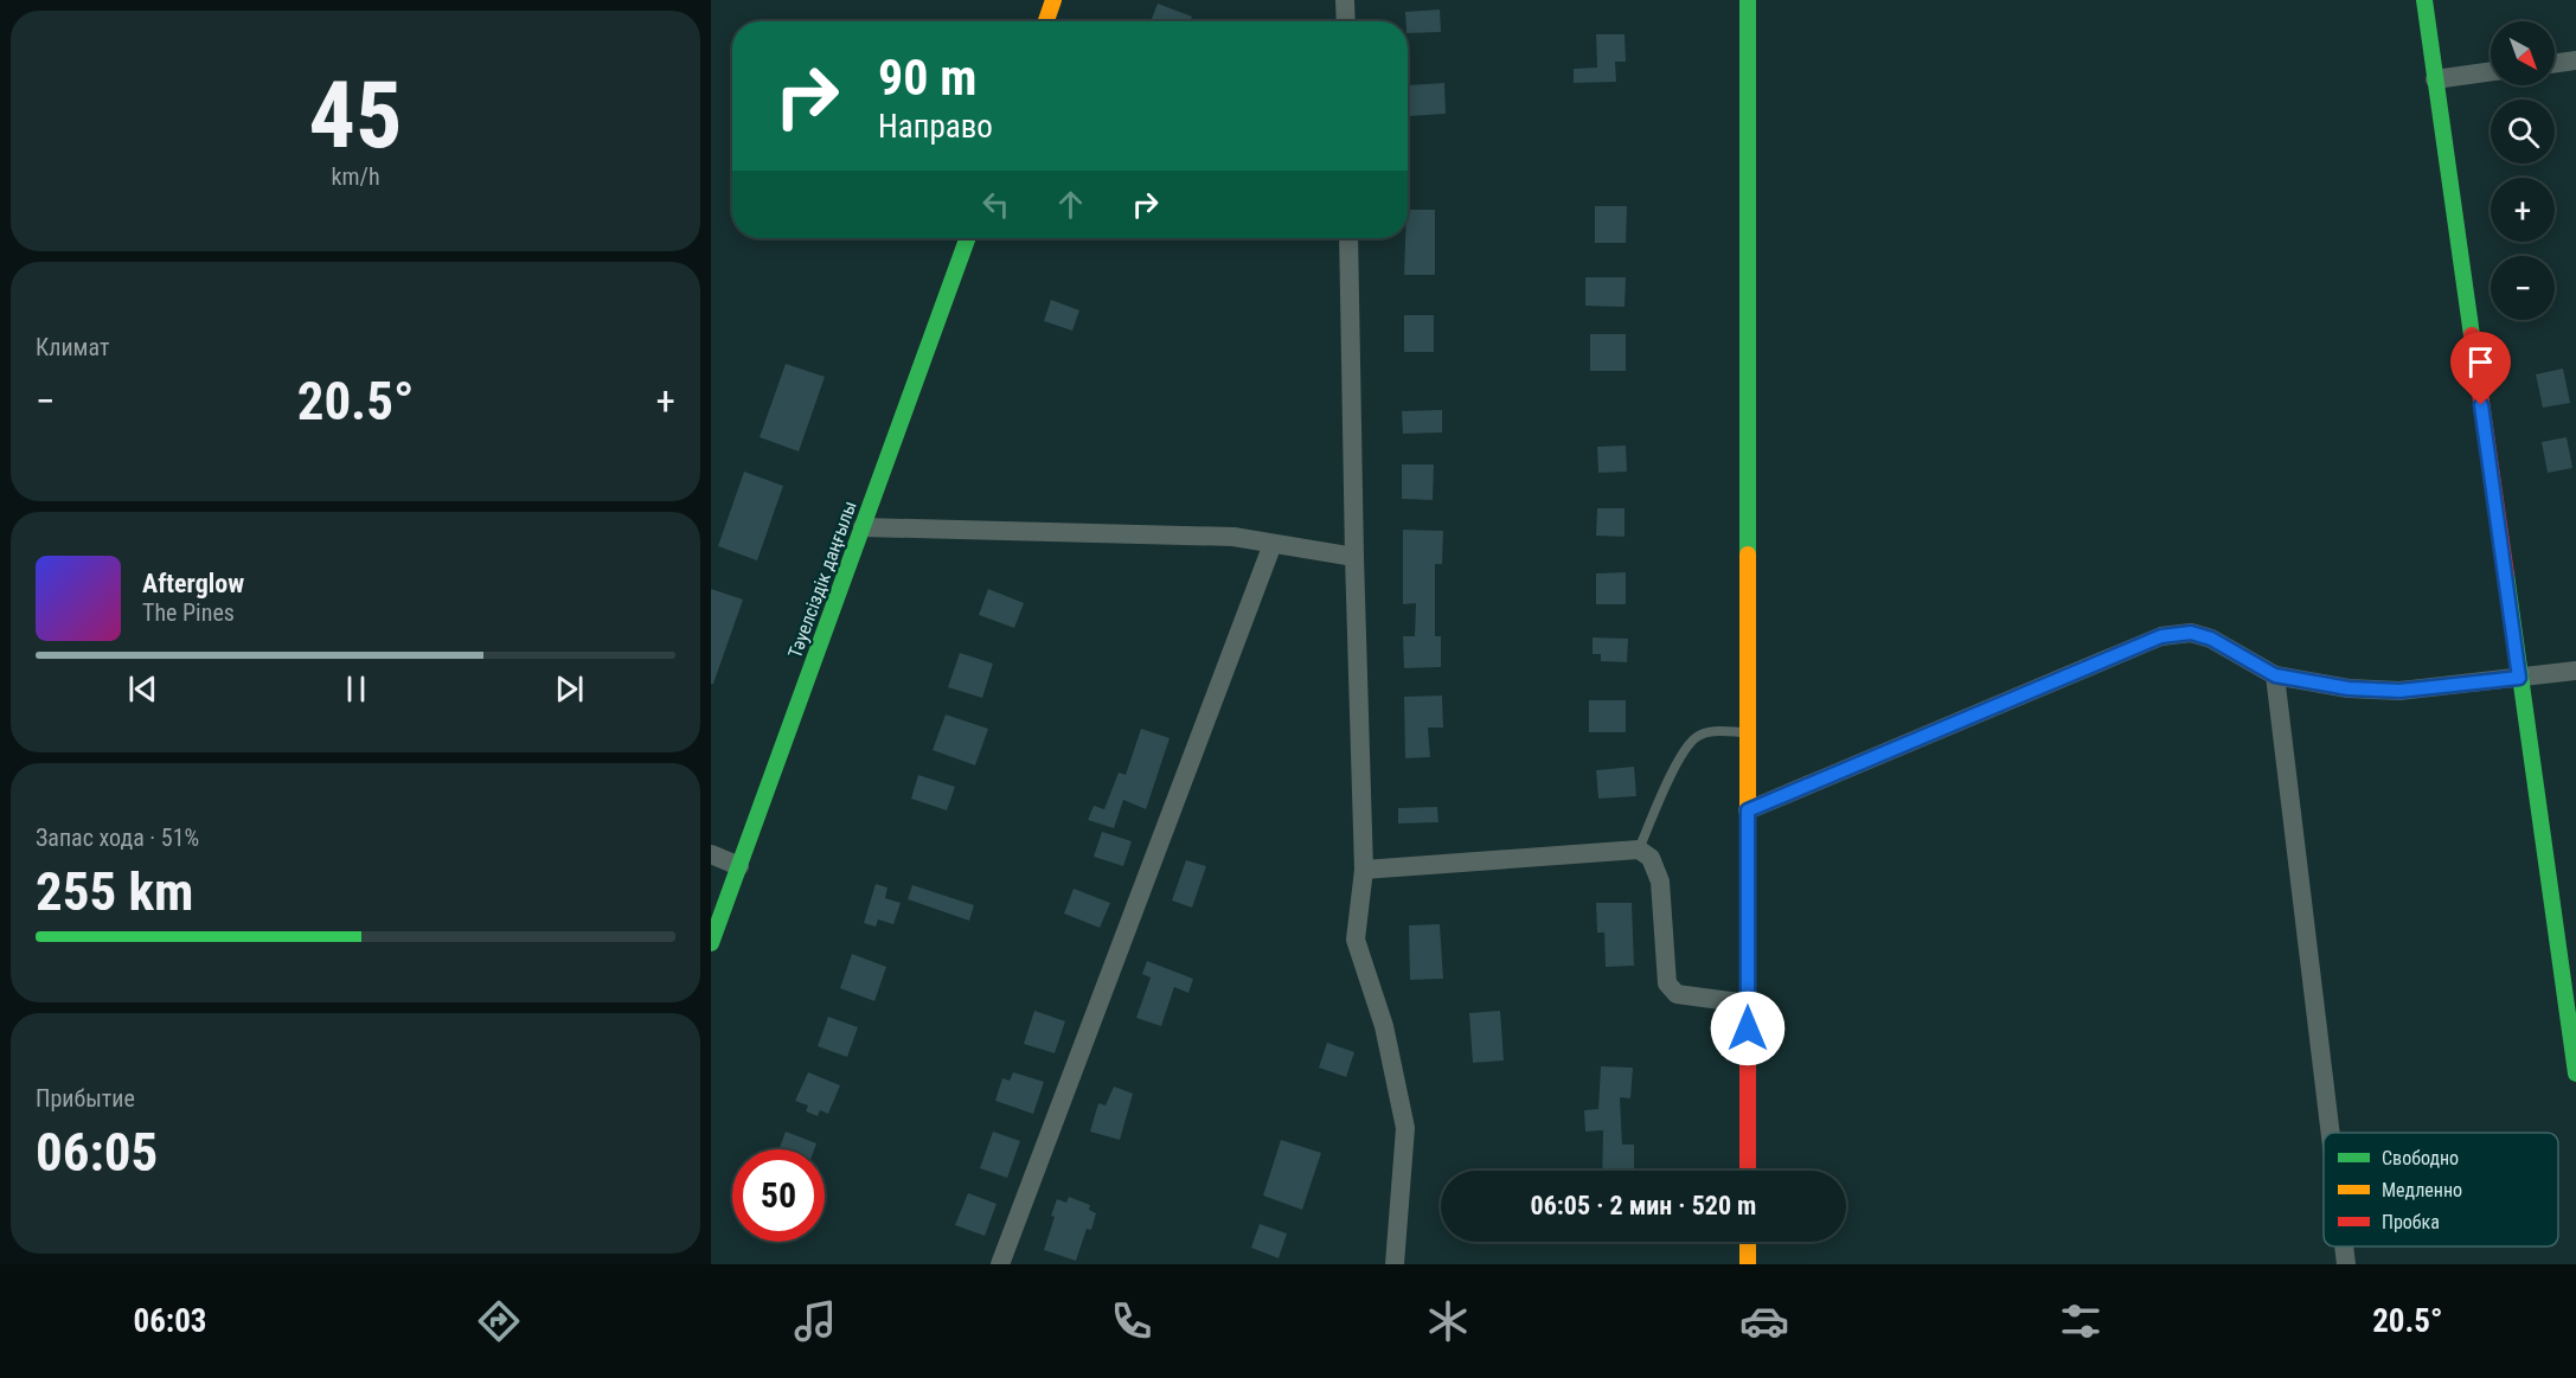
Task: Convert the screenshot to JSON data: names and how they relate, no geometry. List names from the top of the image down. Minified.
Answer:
{"streets":{"street":["Тәуелсіздік даңғылы"]},"legend":["Свободно","Медленно","Пробка"],"north":"bottom right","page":{"tile":[["45","km/h"],"Климат",["Запас хода · 51%","255 km"],["Прибытие","06:05"]],"map_buttons":["+","−"],"turn":["90 m","Направо"],"heat":["−","20.5°","+"],"song":["Afterglow","The Pines"],"limit":"50","trip":"06:05 · 2 мин · 520 m","tabs":["06:03","20.5°"]}}
